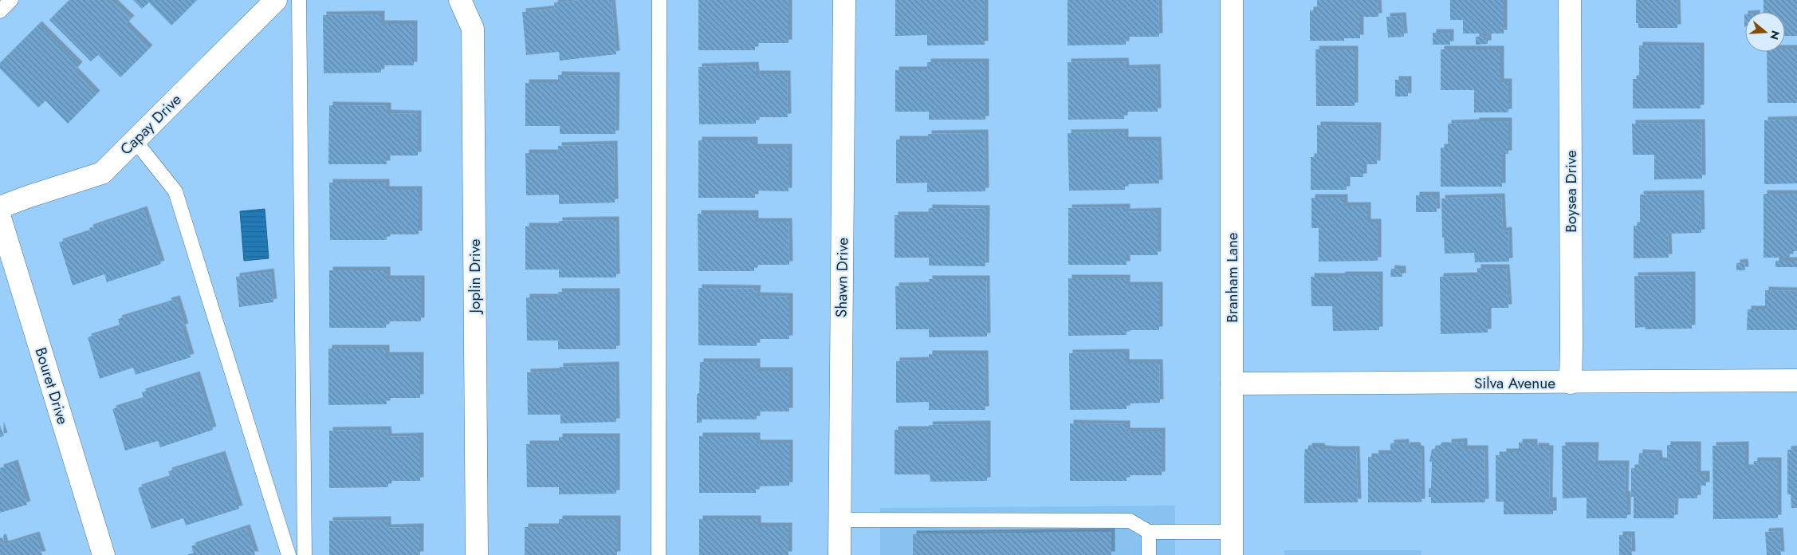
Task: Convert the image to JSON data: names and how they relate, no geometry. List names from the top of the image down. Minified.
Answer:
{"streets":{"street":["Capay Drive","Boysea Drive","Joplin Drive","Shawn Drive","Branham Lane","Silva Avenue","Bouret Drive"]},"crossings":[["Boysea Drive","Silva Avenue"],["Branham Lane","Silva Avenue"]],"north":"right"}
